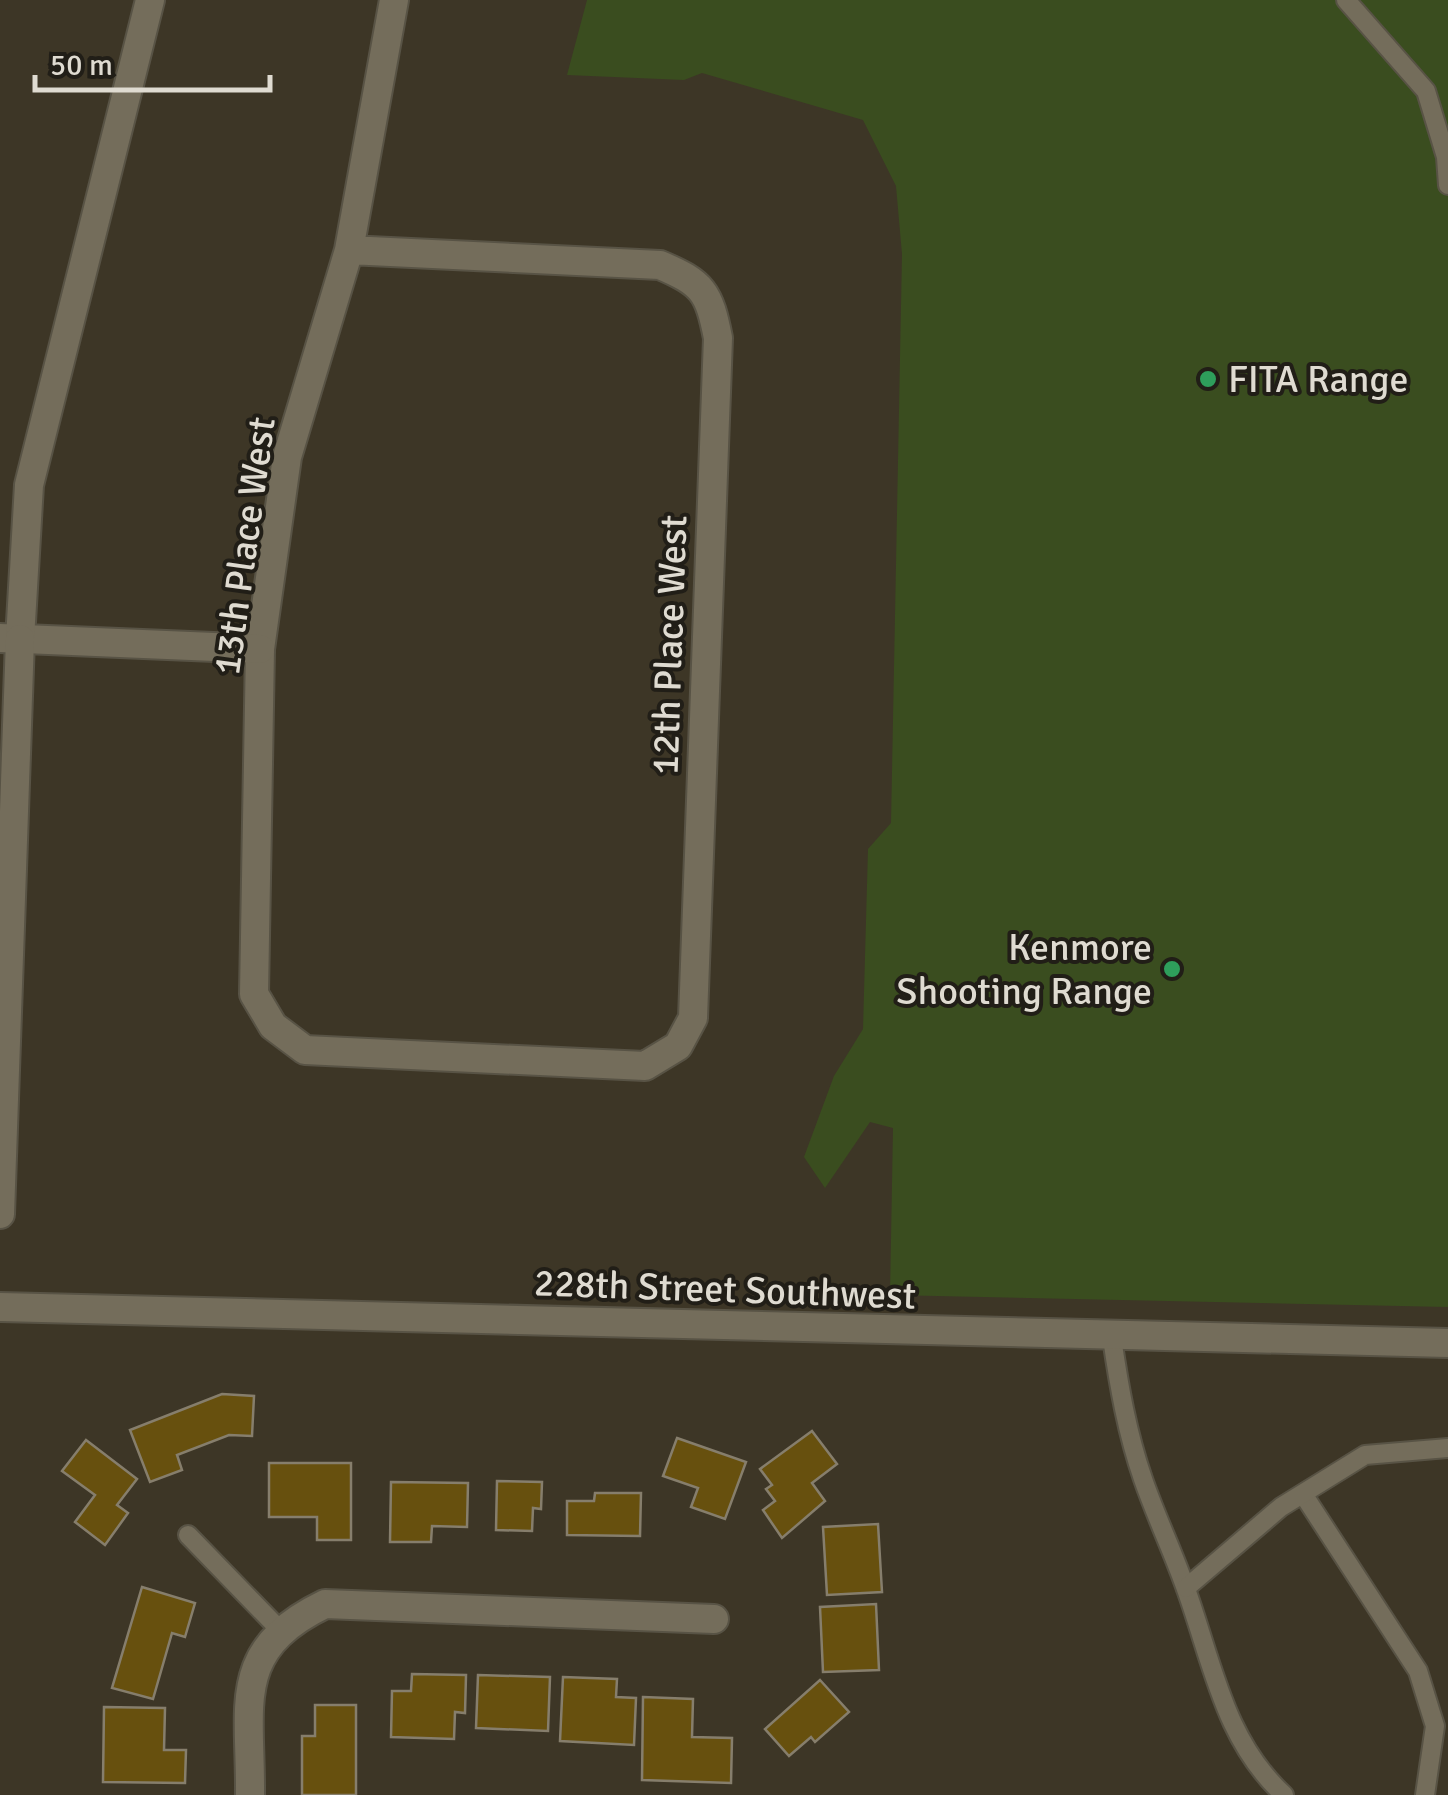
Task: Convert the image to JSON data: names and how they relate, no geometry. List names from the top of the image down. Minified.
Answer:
{"streets":{"street":["13th Place West","12th Place West","228th Street Southwest"]},"crossings":[["13th Place West","12th Place West"]],"places":["FITA Range","Kenmore Shooting Range"],"scale_bar":"50 m"}
